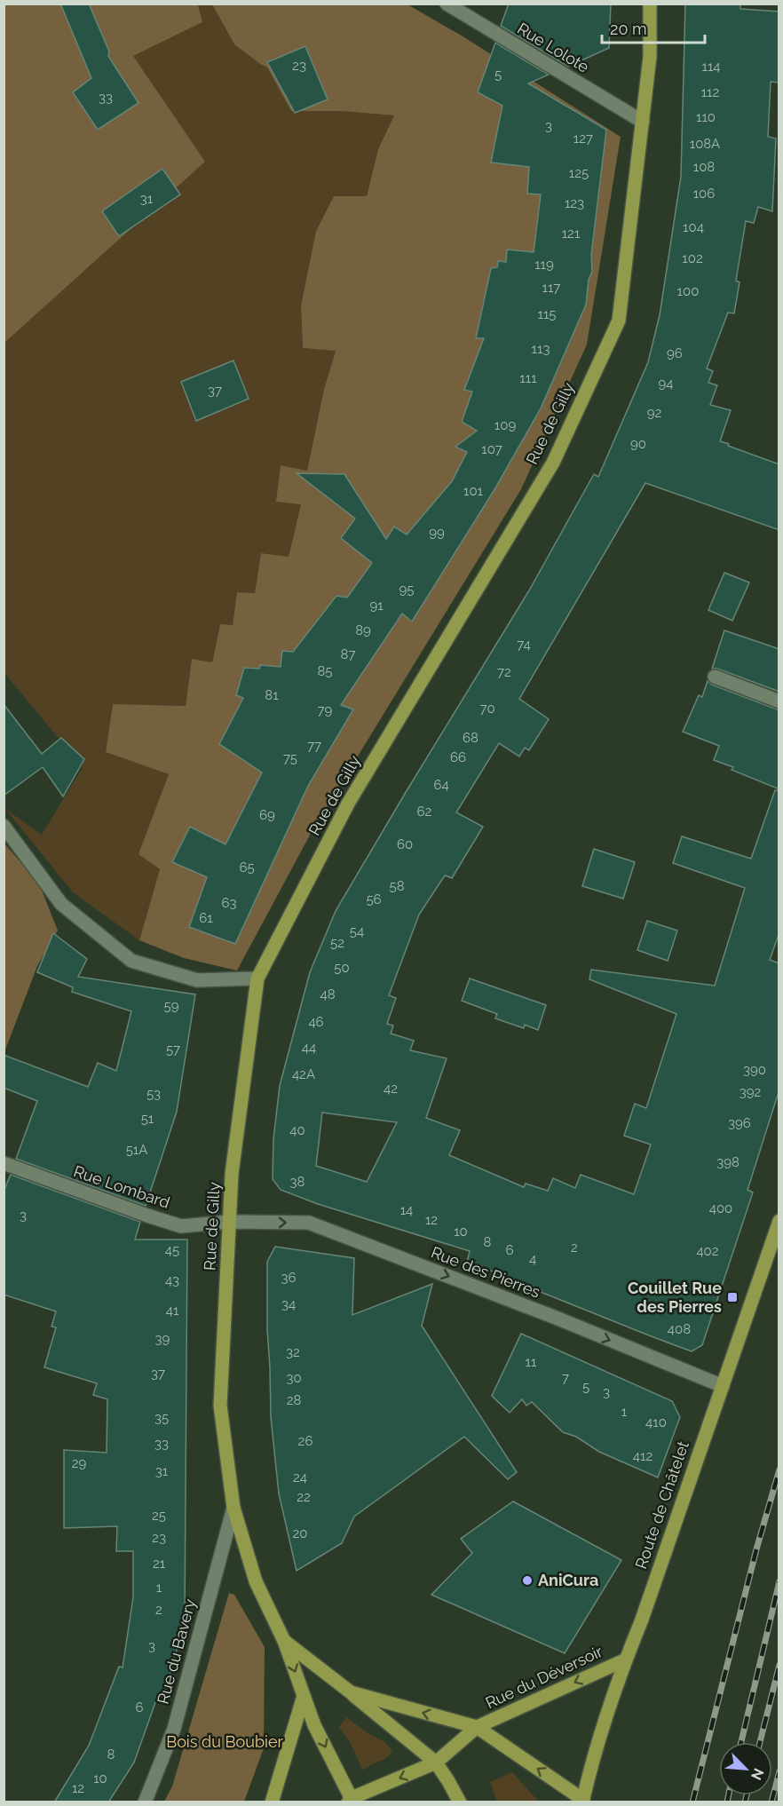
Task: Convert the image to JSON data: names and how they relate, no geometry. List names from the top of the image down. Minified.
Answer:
{"streets":{"main road":["Rue de Gilly","Route de Châtelet","Rue du Déversoir"],"street":["Rue Lolote","Rue Lombard","Rue des Pierres","Rue du Bavery"]},"crossings":[["Rue Lolote","Rue de Gilly"],["Rue de Gilly","Rue Lombard"],["Rue de Gilly","Rue des Pierres"],["Rue de Gilly","Rue du Bavery"],["Rue de Gilly","Rue du Déversoir"],["Rue Lombard","Rue des Pierres"],["Rue des Pierres","Route de Châtelet"],["Route de Châtelet","Rue du Déversoir"]],"one_way":["Rue des Pierres","Rue du Déversoir"],"parks":["Bois du Boubier"],"places":{"transit":["Couillet Rue des Pierres"],"other":["AniCura"]},"house_numbers":["23","114","5","112","33","110","3","127","108A","108","125","106","31","123","104","121","102","119","117","100","115","113","96","111","94","37","92","109","90","107","101","99","95","91","89","74","87","85","72","81","70","79","68","77","66","75","64","62","69","60","65","58","56","63","61","54","52","50","48","59","46","44","57","390","42A","42","392","53","51","396","40","51A","398","38","400","14","3","12","10","8","2","45","6","402","4","36","43","34","41","408","39","32","11","37","30","7","5","3","28","1","35","410","26","33","412","29","31","24","22","25","20","23","21","1","2","3","6","8","10","12"],"scale_bar":"20 m","north":"bottom right"}
